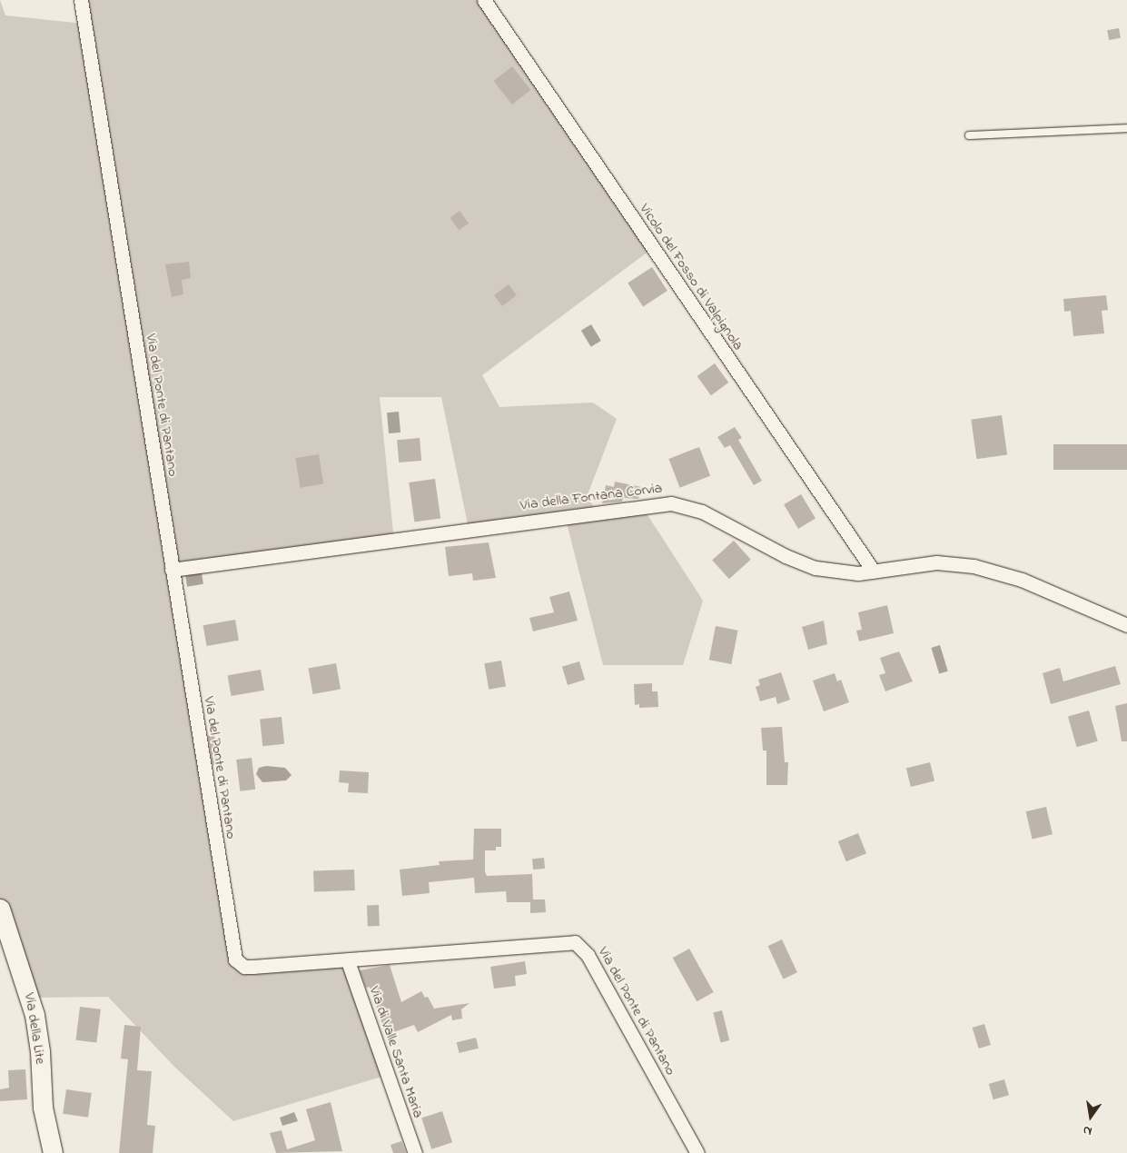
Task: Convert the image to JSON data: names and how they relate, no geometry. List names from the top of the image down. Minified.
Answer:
{"streets":{"street":["Vicolo del Fosso di Valpignola","Via del Ponte di Pantano","Via della Fontana Corvia","Via della Lite","Via di Valle Santa Maria"]},"crossings":[["Vicolo del Fosso di Valpignola","Via della Fontana Corvia"],["Via del Ponte di Pantano","Via della Fontana Corvia"],["Via del Ponte di Pantano","Via di Valle Santa Maria"]],"north":"bottom"}
